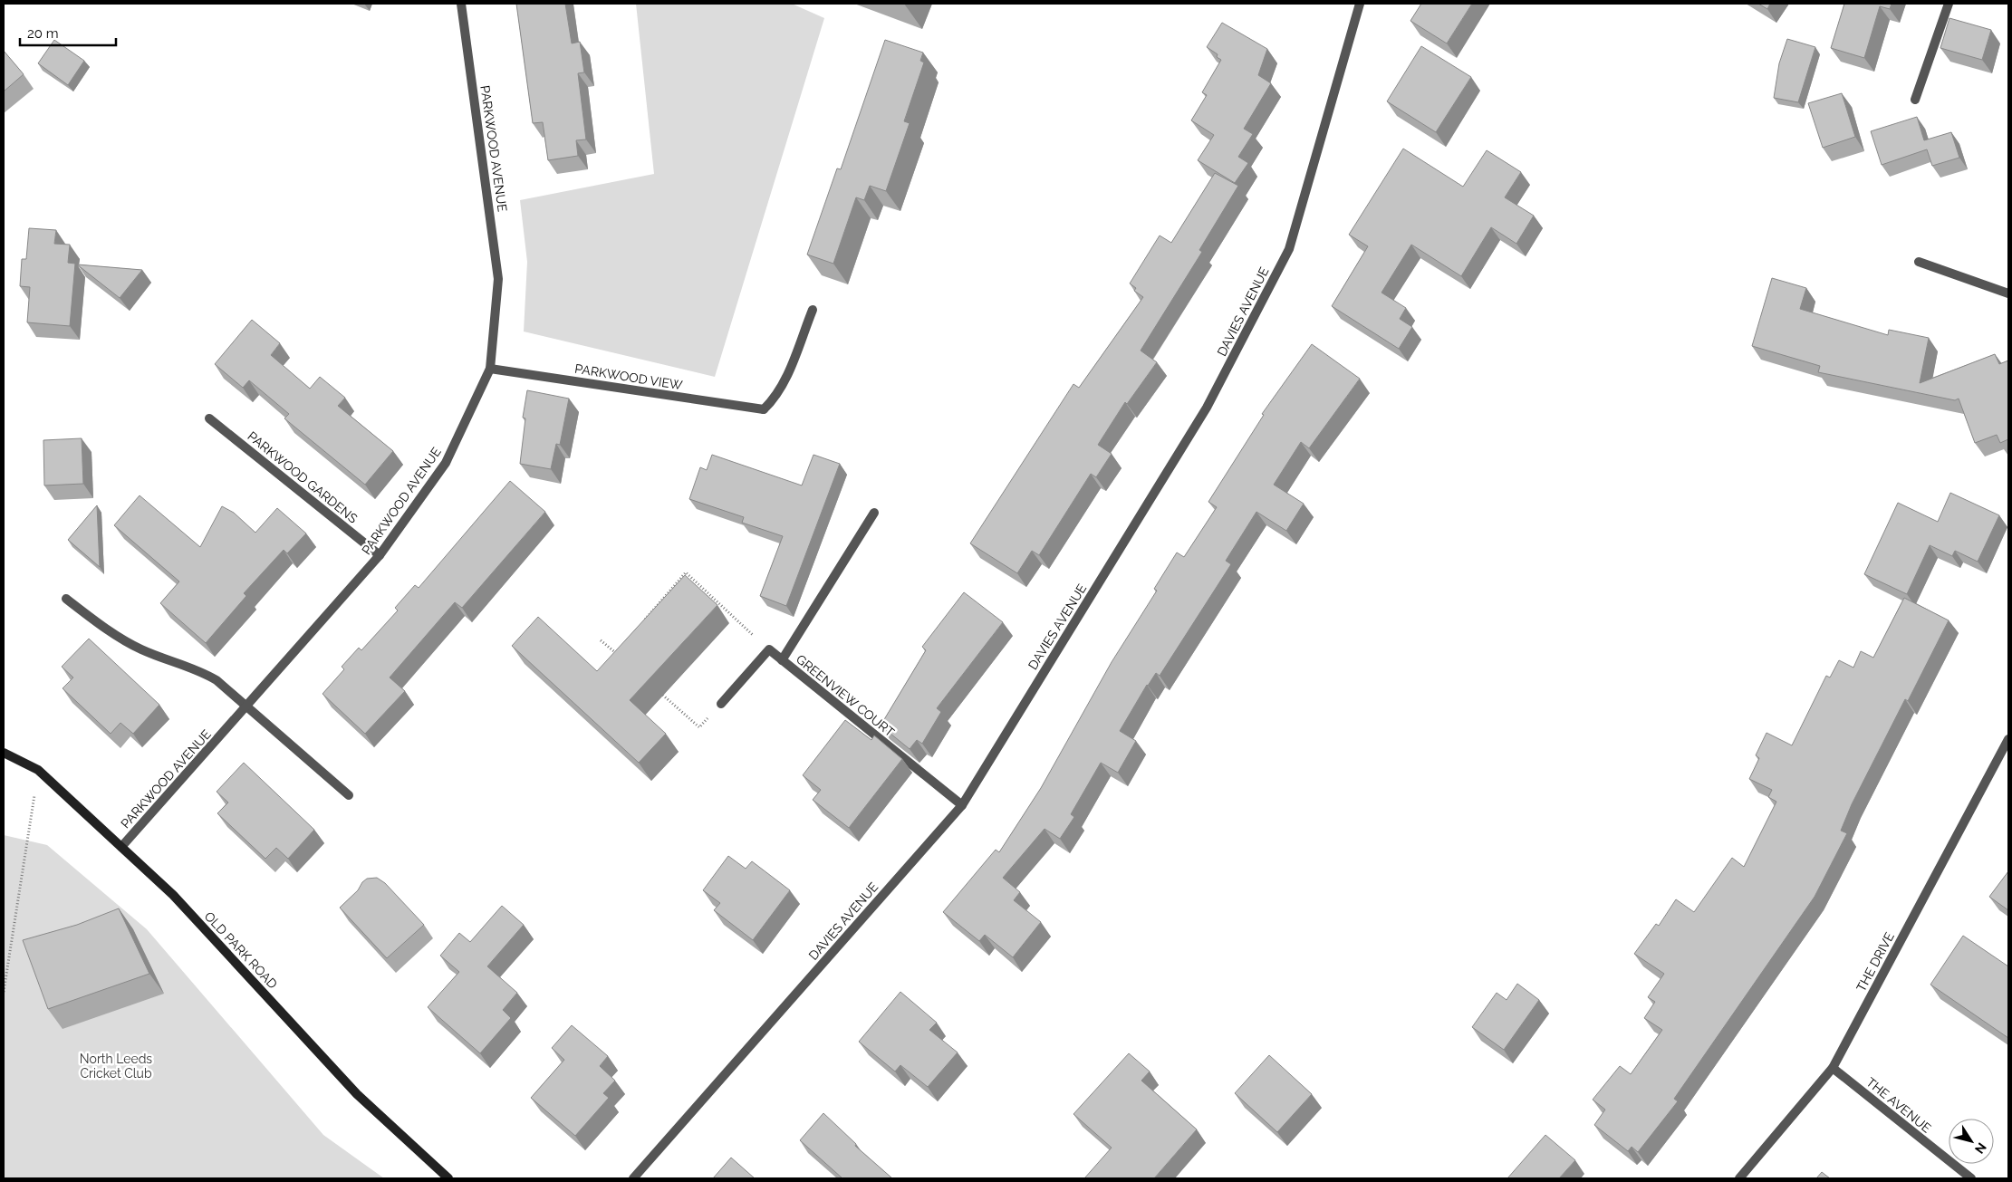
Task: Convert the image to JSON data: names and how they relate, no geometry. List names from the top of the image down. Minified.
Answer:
{"streets":{"street":["PARKWOOD AVENUE","DAVIES AVENUE","PARKWOOD VIEW","PARKWOOD GARDENS","GREENVIEW COURT","OLD PARK ROAD","THE DRIVE","THE AVENUE"]},"crossings":[["PARKWOOD AVENUE","PARKWOOD VIEW"],["PARKWOOD AVENUE","PARKWOOD GARDENS"],["PARKWOOD AVENUE","OLD PARK ROAD"],["DAVIES AVENUE","GREENVIEW COURT"],["THE DRIVE","THE AVENUE"]],"parks":["North Leeds Cricket Club"],"scale_bar":"20 m","north":"bottom right"}
